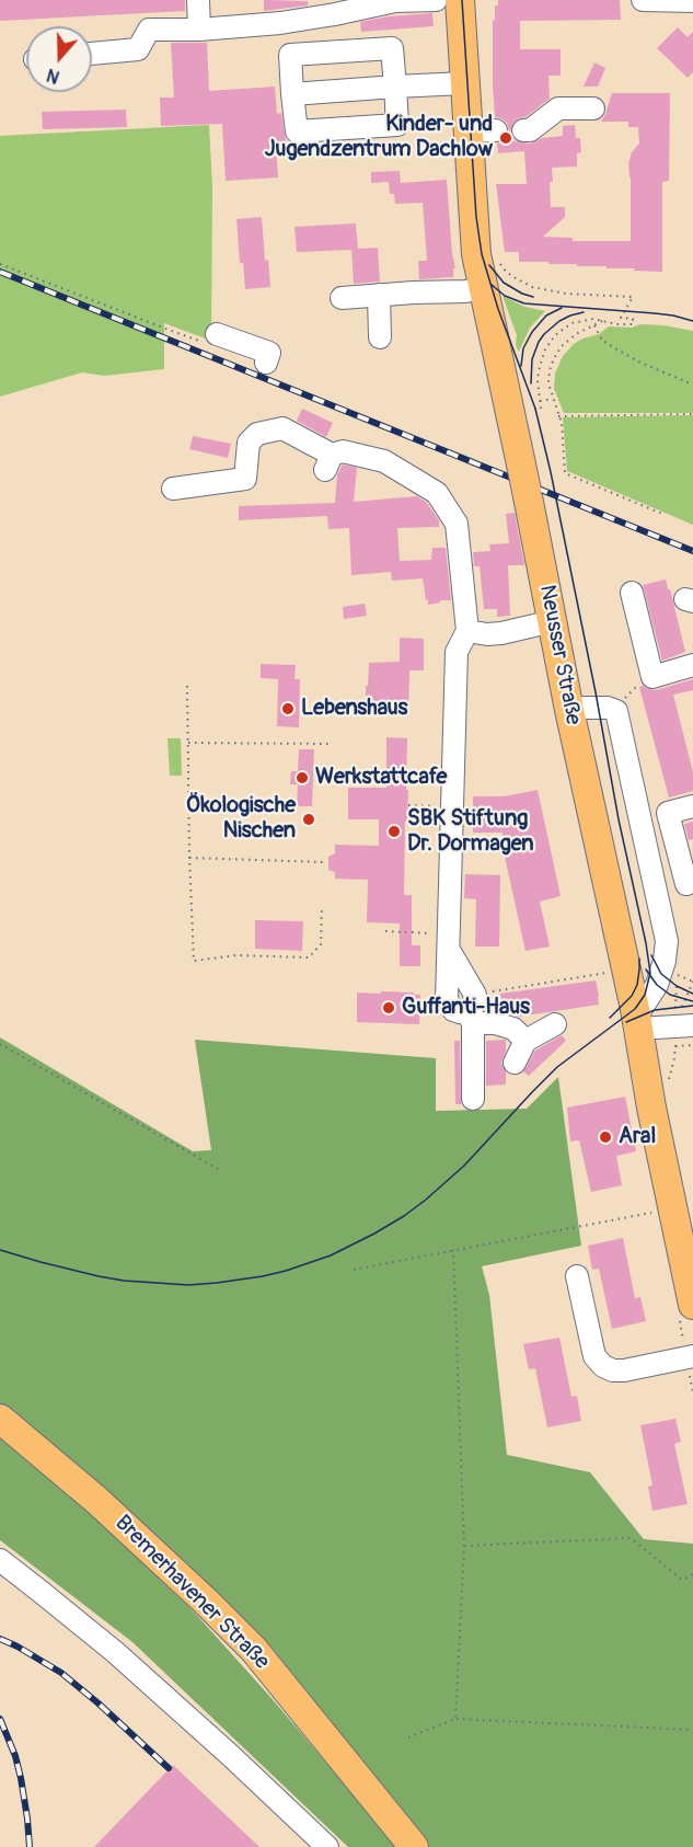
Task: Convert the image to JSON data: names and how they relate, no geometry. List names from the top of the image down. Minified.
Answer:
{"streets":{"main road":["Neusser Straße","Bremerhavener Straße"]},"places":["Kinder- und Jugendzentrum Dachlow","Lebenshaus","Werkstattcafe","Ökologische Nischen","SBK Stiftung Dr. Dormagen","Guffanti-Haus","Aral"],"north":"bottom"}
